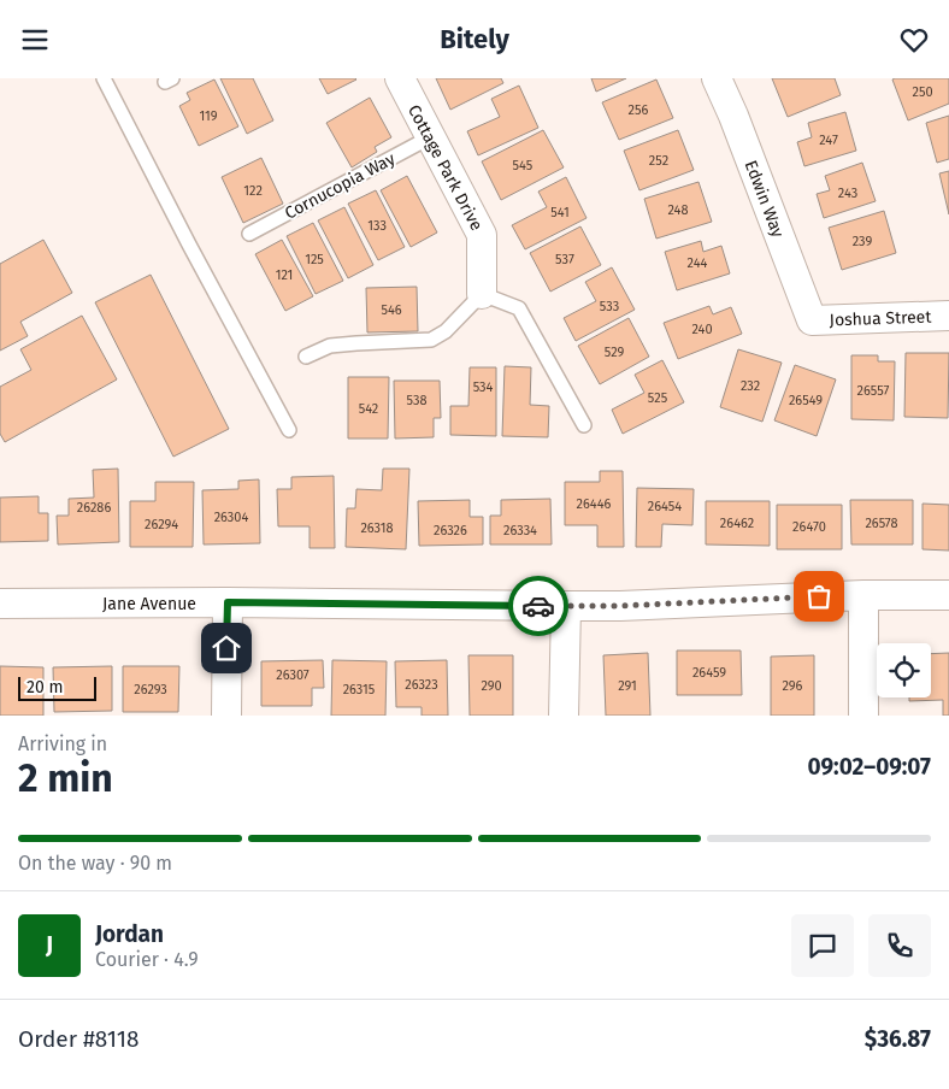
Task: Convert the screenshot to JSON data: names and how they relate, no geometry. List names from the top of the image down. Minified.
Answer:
{"streets":{"street":["Cottage Park Drive","Edwin Way","Joshua Street","Jane Avenue"],"lane":["Cornucopia Way"]},"crossings":[["Cottage Park Drive","Cornucopia Way"],["Edwin Way","Joshua Street"]],"house_numbers":["250","256","119","247","252","545","122","243","248","541","133","239","125","537","244","121","533","546","240","529","232","534","26557","525","538","26549","542","26446","26454","26286","26304","26462","26578","26294","26470","26318","26326","26334","26459","26307","26323","290","291","296","26293","26315"],"scale_bar":"20 m","page":{"header":"Bitely","scale":"20 m","heading":["2 min","Arriving in","09:02–09:07"],"panel":["Jordan","Courier · 4.9","Order #8118","$36.87"],"bar":"On the way · 90 m","round":"J"}}
